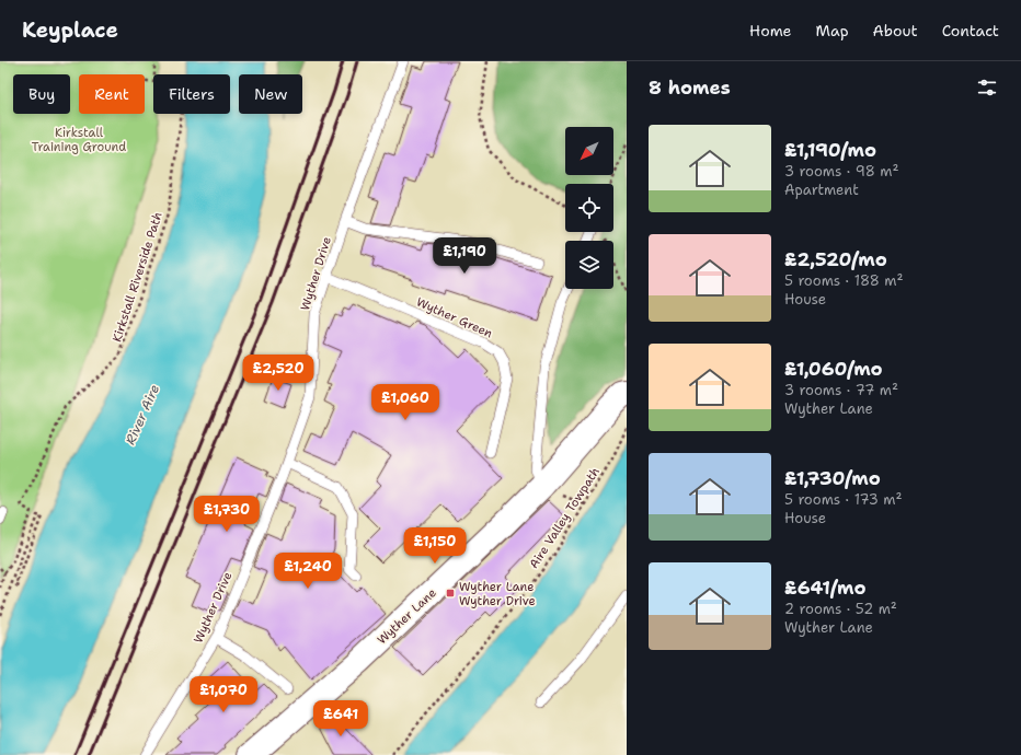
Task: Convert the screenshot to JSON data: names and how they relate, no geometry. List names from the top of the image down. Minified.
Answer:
{"streets":{"street":["Wyther Lane"],"lane":["Wyther Drive","Wyther Green"],"path":["Kirkstall Riverside Path","Aire Valley Towpath"]},"crossings":[["Wyther Drive","Wyther Green"]],"water":["River Aire"],"parks":["Kirkstall Training Ground"],"places":{"transit":["Wyther Lane Wyther Drive"]},"north":"bottom left","page":{"header":"Keyplace","nav":["Home","Map","About","Contact"],"heading":"8 homes","chip":["Buy","Rent","Filters","New"],"list":[{"name":"£1,190/mo","note":"3 rooms · 98 m² · Apartment"},{"name":"£2,520/mo","note":"5 rooms · 188 m² · House"},{"name":"£1,060/mo","note":"3 rooms · 77 m² · Wyther Lane"},{"name":"£1,730/mo","note":"5 rooms · 173 m² · House"},{"name":"£641/mo","note":"2 rooms · 52 m² · Wyther Lane"}],"price":["£1,190","£2,520","£1,060","£1,730","£1,150","£1,240","£1,070","£641"]}}
